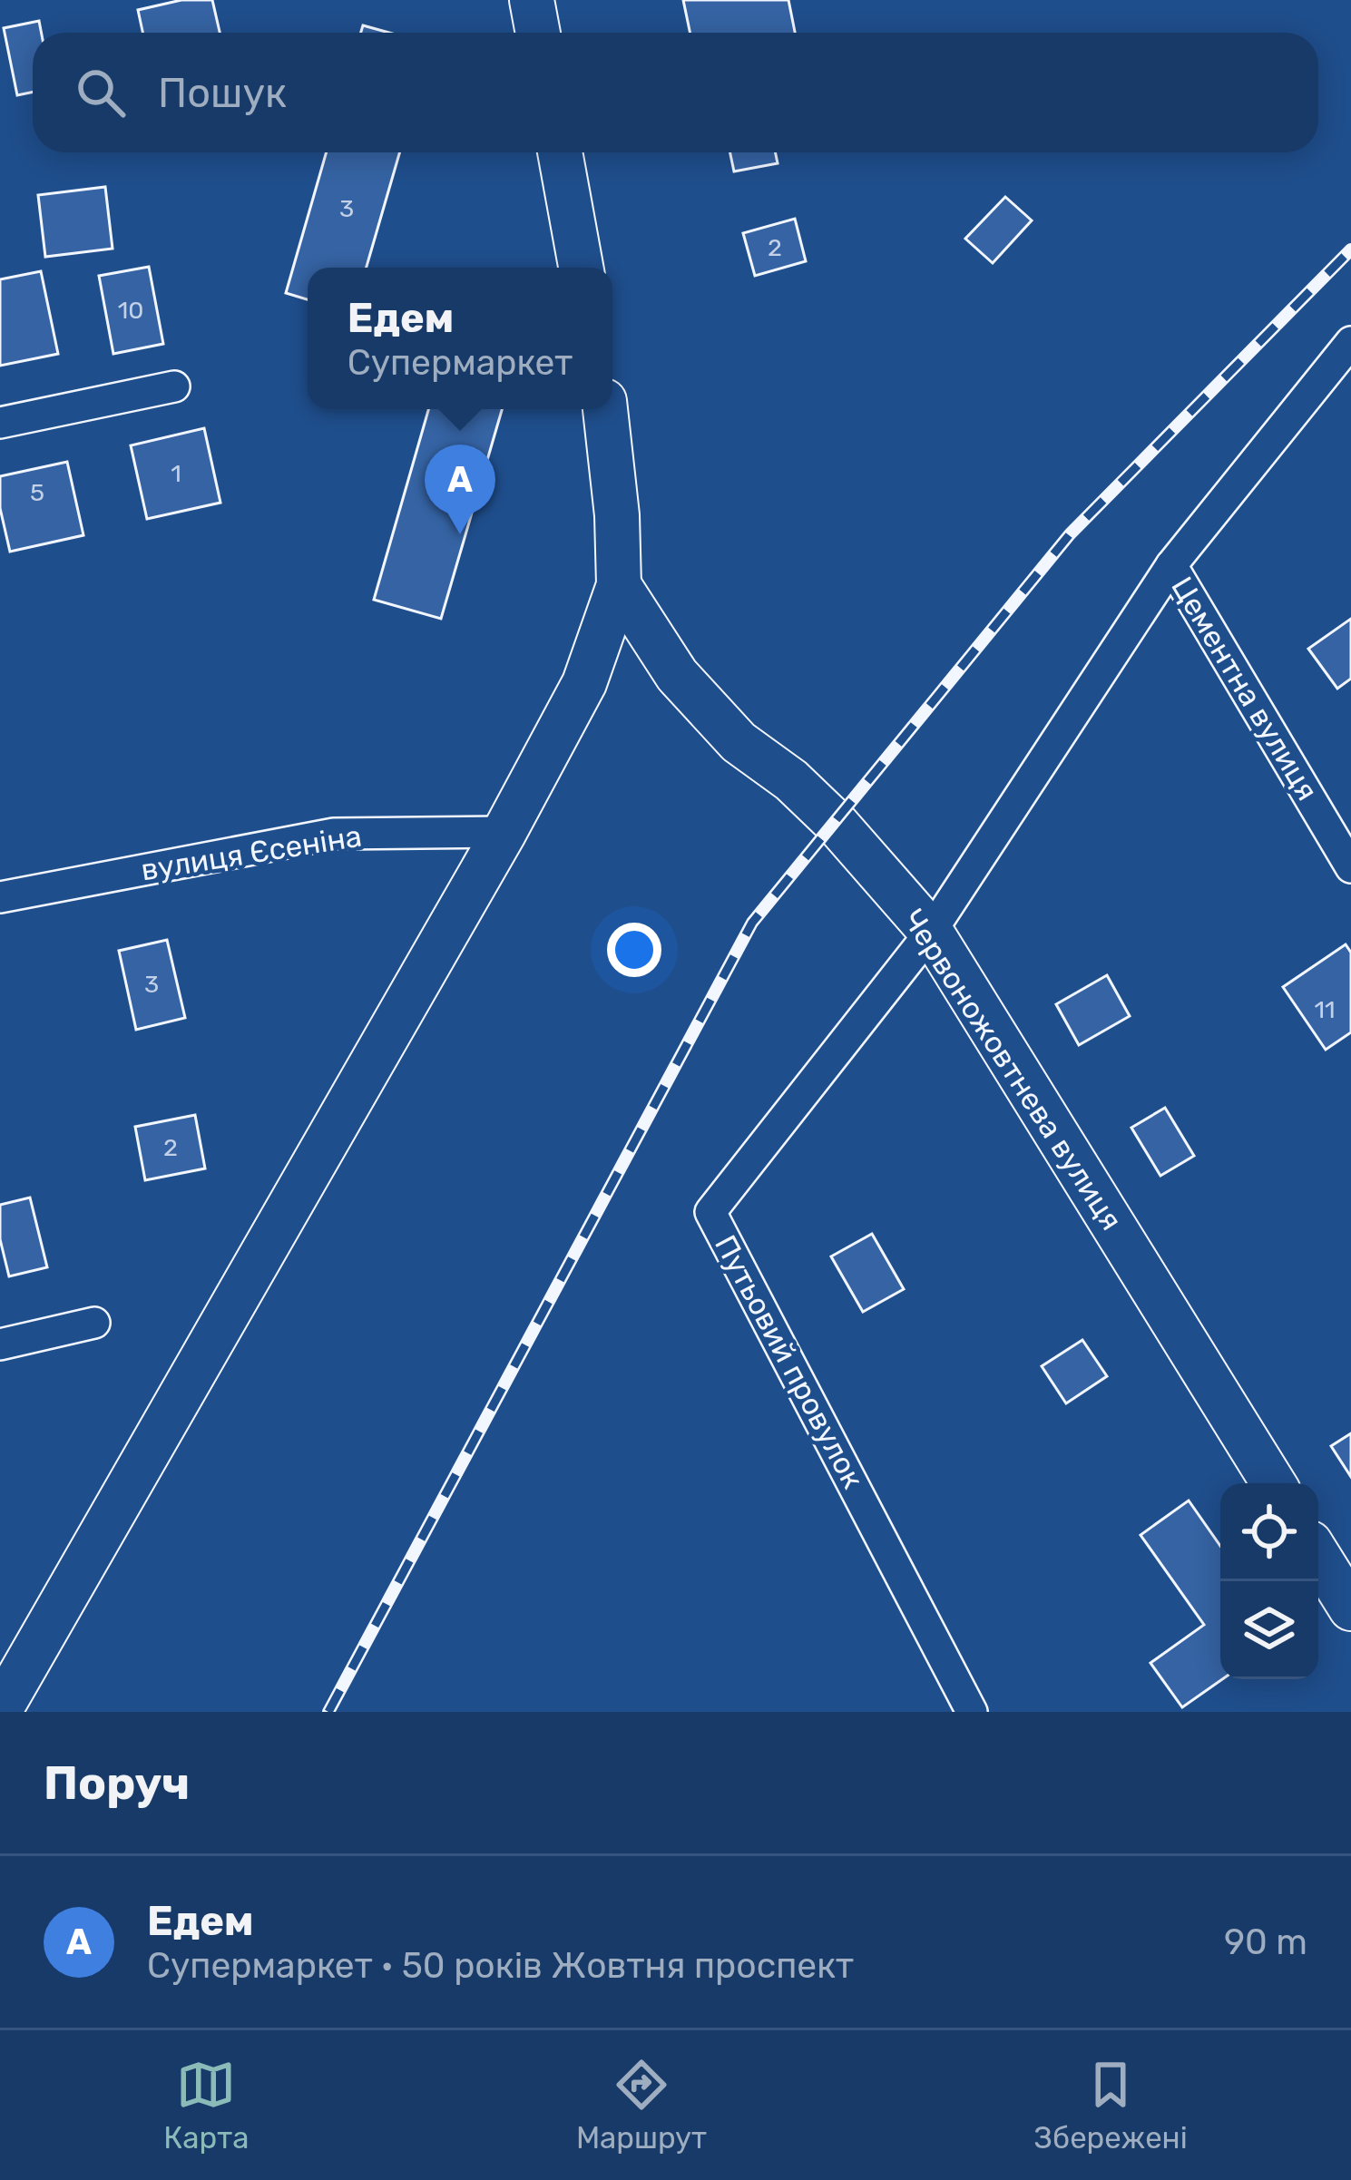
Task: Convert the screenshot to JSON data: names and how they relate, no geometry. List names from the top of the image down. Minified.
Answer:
{"streets":{"street":["Цементна вулиця","вулиця Єсеніна","Червоножовтнева вулиця","Путьовий провулок"]},"crossings":[["Червоножовтнева вулиця","Путьовий провулок"]],"house_numbers":["3","2","10","1","5","3","11","2"],"page":{"search":"Пошук","popup":["Едем","Супермаркет"],"pins":"A","heading":"Поруч","list":[{"mark":"A","name":"Едем","note":"Супермаркет · 50 років Жовтня проспект","value":"90 m"}],"nav":["Карта","Маршрут","Збережені"]}}
